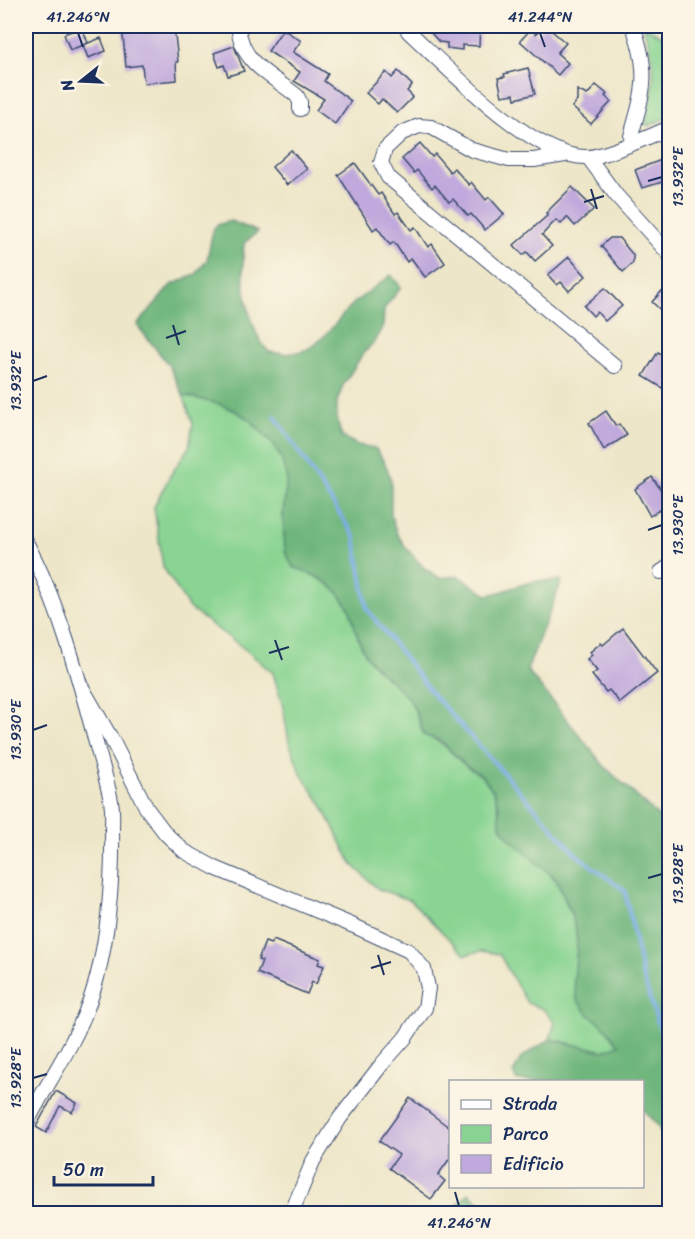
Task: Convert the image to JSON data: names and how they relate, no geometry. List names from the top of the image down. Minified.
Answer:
{"legend":["Strada","Parco","Edificio"],"scale_bar":"50 m","north":"left","coordinates":["41.246°N","41.244°N","13.932°E","13.930°E","13.928°E"]}
